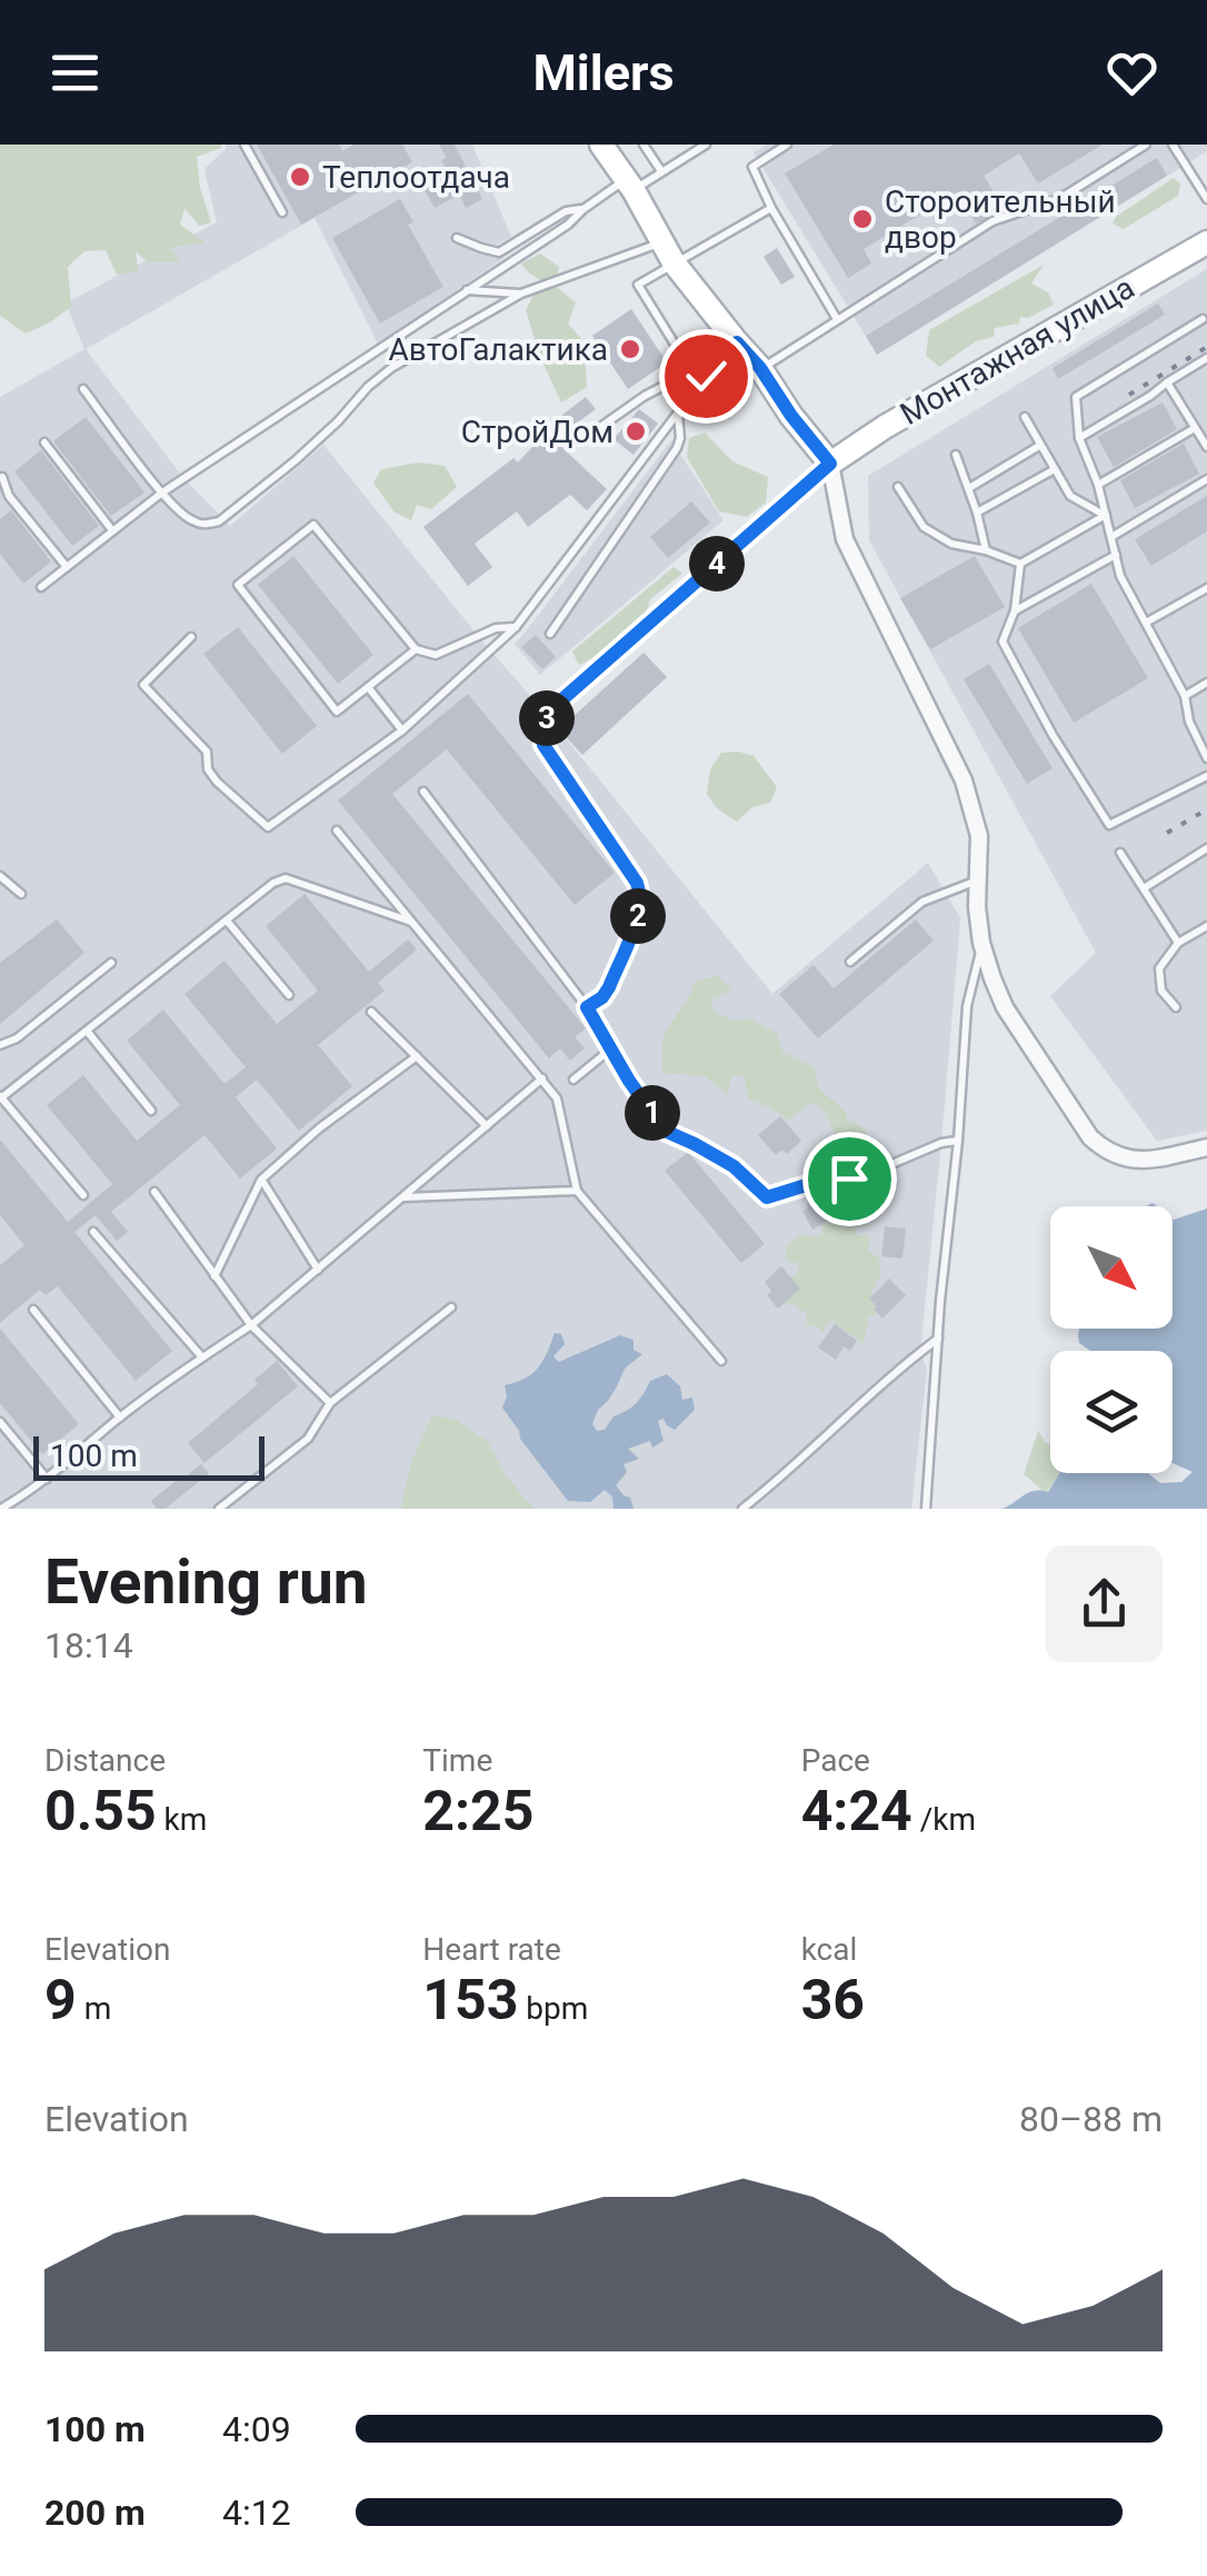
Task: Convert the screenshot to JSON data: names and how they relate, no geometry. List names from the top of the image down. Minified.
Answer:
{"streets":{"street":["Монтажная улица"]},"places":["Теплоотдача","Стороительный двор","АвтоГалактика","СтройДом"],"scale_bar":"100 m","north":"bottom right","page":{"header":"Milers","pins":["4","3","2","1"],"scale":"100 m","heading":["Evening run","18:14"],"stats":[["Distance","0.55 km"],["Time","2:25"],["Pace","4:24 /km"],["Elevation","9 m"],["Heart rate","153 bpm"],["kcal","36"]],"chart":["Elevation","80–88 m"],"list":[{"name":"100 m","note":"4:09"},{"name":"200 m","note":"4:12"}]}}
